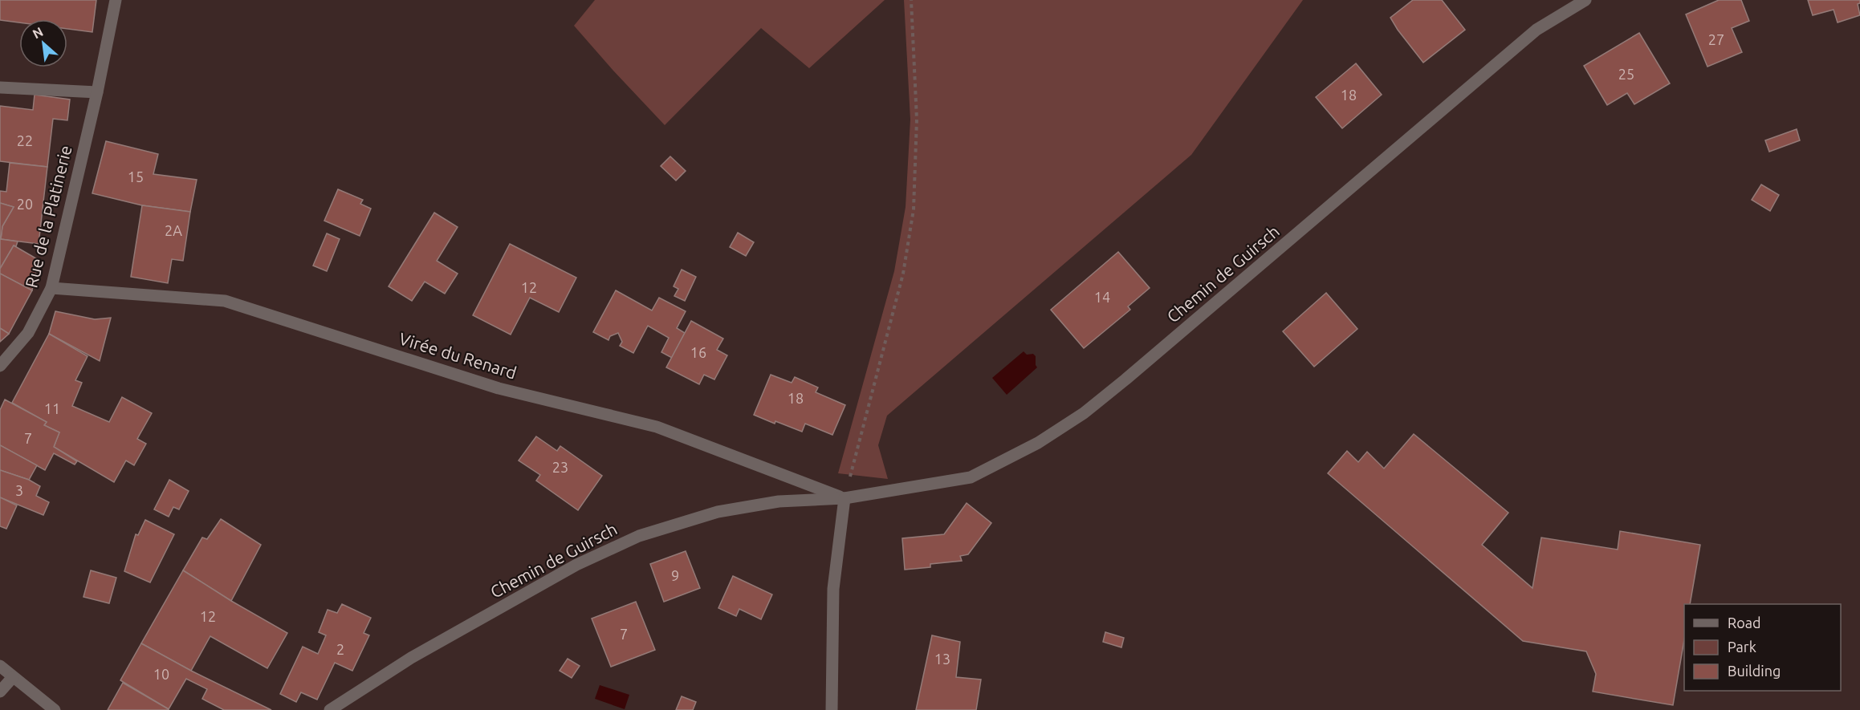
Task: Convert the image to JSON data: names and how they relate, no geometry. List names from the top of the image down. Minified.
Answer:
{"streets":{"street":["Rue de la Platinerie","Chemin de Guirsch","Virée du Renard"]},"crossings":[["Rue de la Platinerie","Virée du Renard"],["Chemin de Guirsch","Virée du Renard"]],"house_numbers":["27","25","18","22","15","20","2A","12","14","16","18","11","7","23","3","9","12","7","2","13","10"],"legend":["Road","Park","Building"],"north":"top left"}
